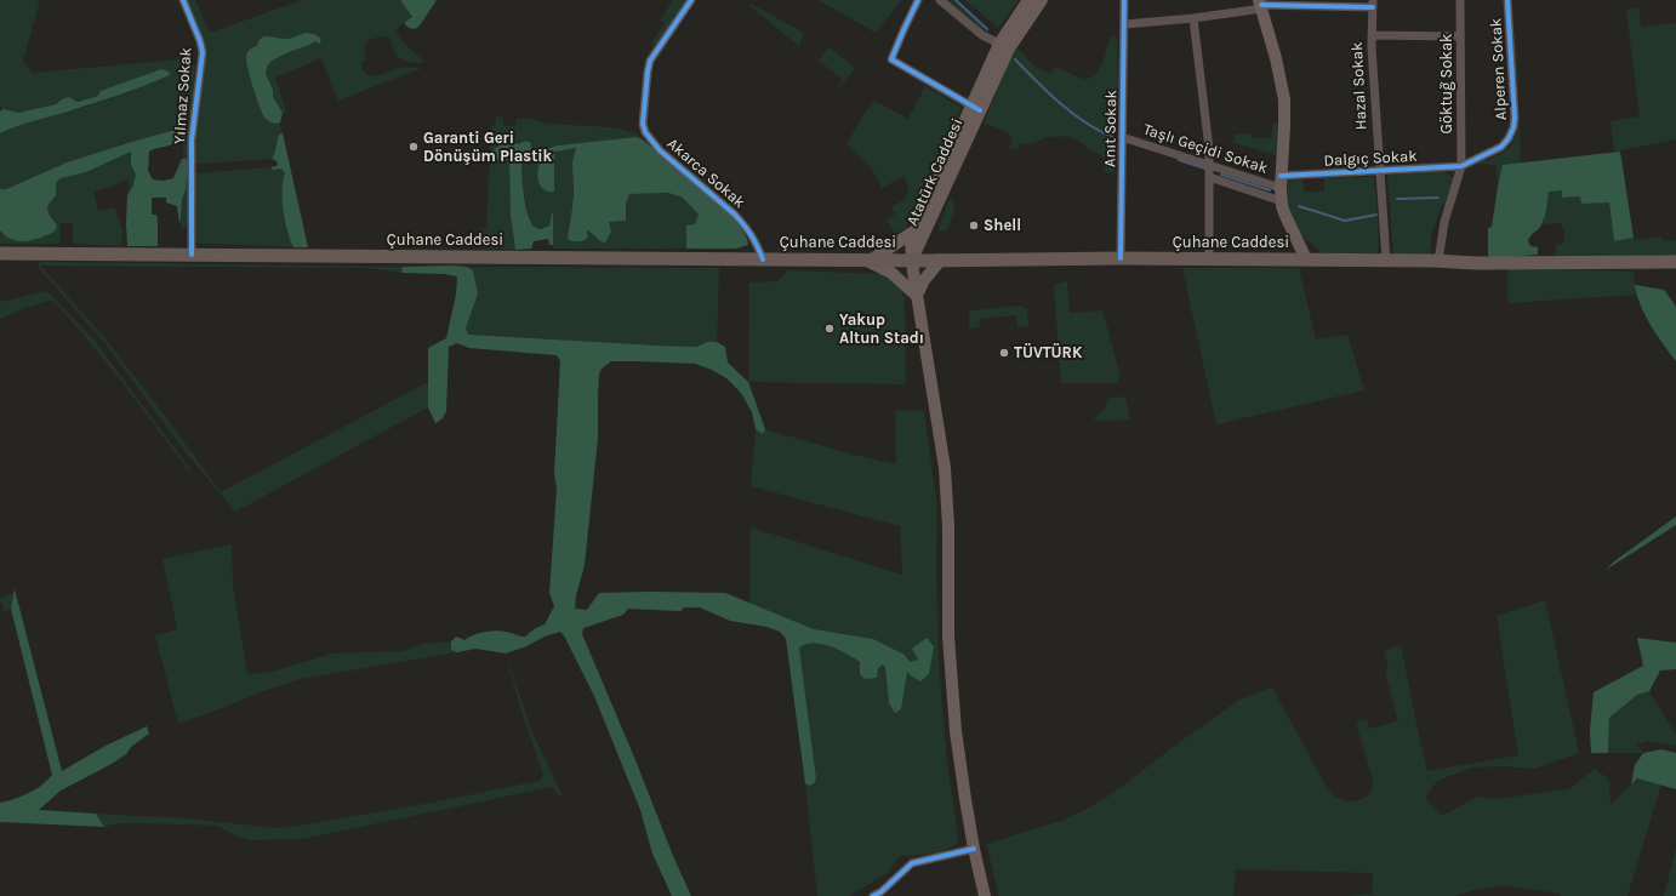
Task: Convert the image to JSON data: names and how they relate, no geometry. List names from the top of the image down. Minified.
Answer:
{"streets":{"main road":["Atatürk Caddesi","Çuhane Caddesi"],"street":["Alperen Sokak","Göktuğ Sokak","Hazal Sokak","Yılmaz Sokak","Anıt Sokak","Taşlı Geçidi Sokak","Dalgıç Sokak","Akarca Sokak"]},"crossings":[["Alperen Sokak","Göktuğ Sokak"],["Alperen Sokak","Dalgıç Sokak"],["Göktuğ Sokak","Dalgıç Sokak"],["Hazal Sokak","Dalgıç Sokak"],["Hazal Sokak","Çuhane Caddesi"],["Yılmaz Sokak","Çuhane Caddesi"],["Anıt Sokak","Taşlı Geçidi Sokak"],["Anıt Sokak","Çuhane Caddesi"],["Taşlı Geçidi Sokak","Dalgıç Sokak"],["Atatürk Caddesi","Çuhane Caddesi"],["Akarca Sokak","Çuhane Caddesi"]],"places":["Garanti Geri Dönüşüm Plastik","Shell","Yakup Altun Stadı","TÜVTÜRK"]}
